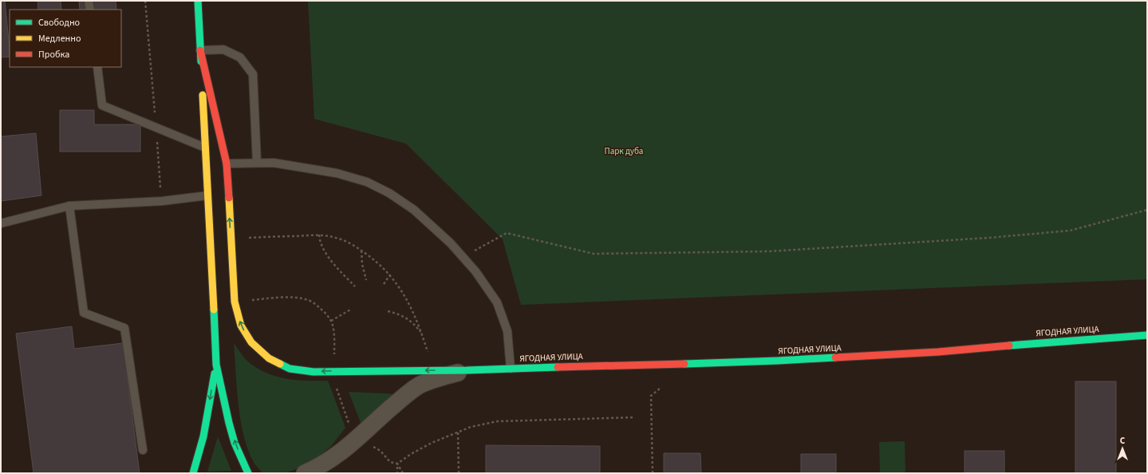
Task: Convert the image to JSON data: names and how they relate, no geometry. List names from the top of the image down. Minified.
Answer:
{"streets":{"street":["ЯГОДНАЯ УЛИЦА"]},"parks":["Парк дуба"],"legend":["Свободно","Медленно","Пробка"],"north":"top"}
